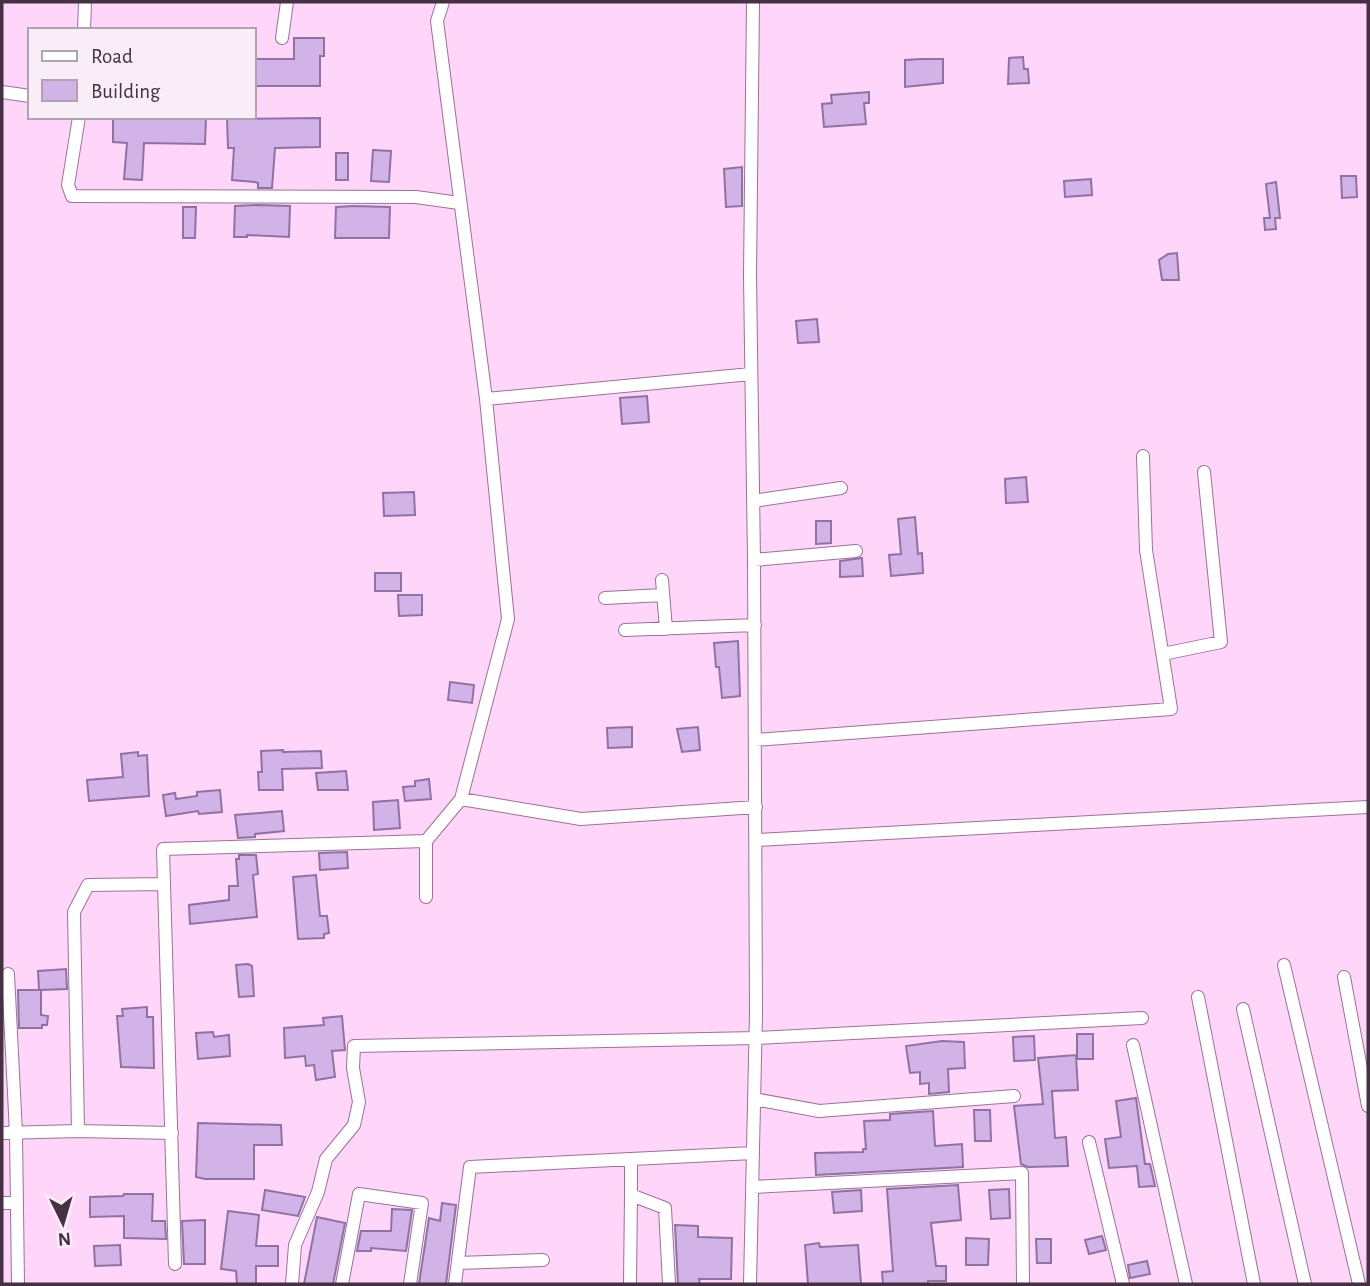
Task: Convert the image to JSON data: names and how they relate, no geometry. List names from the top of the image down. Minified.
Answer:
{"legend":["Road","Building"],"north":"bottom"}
